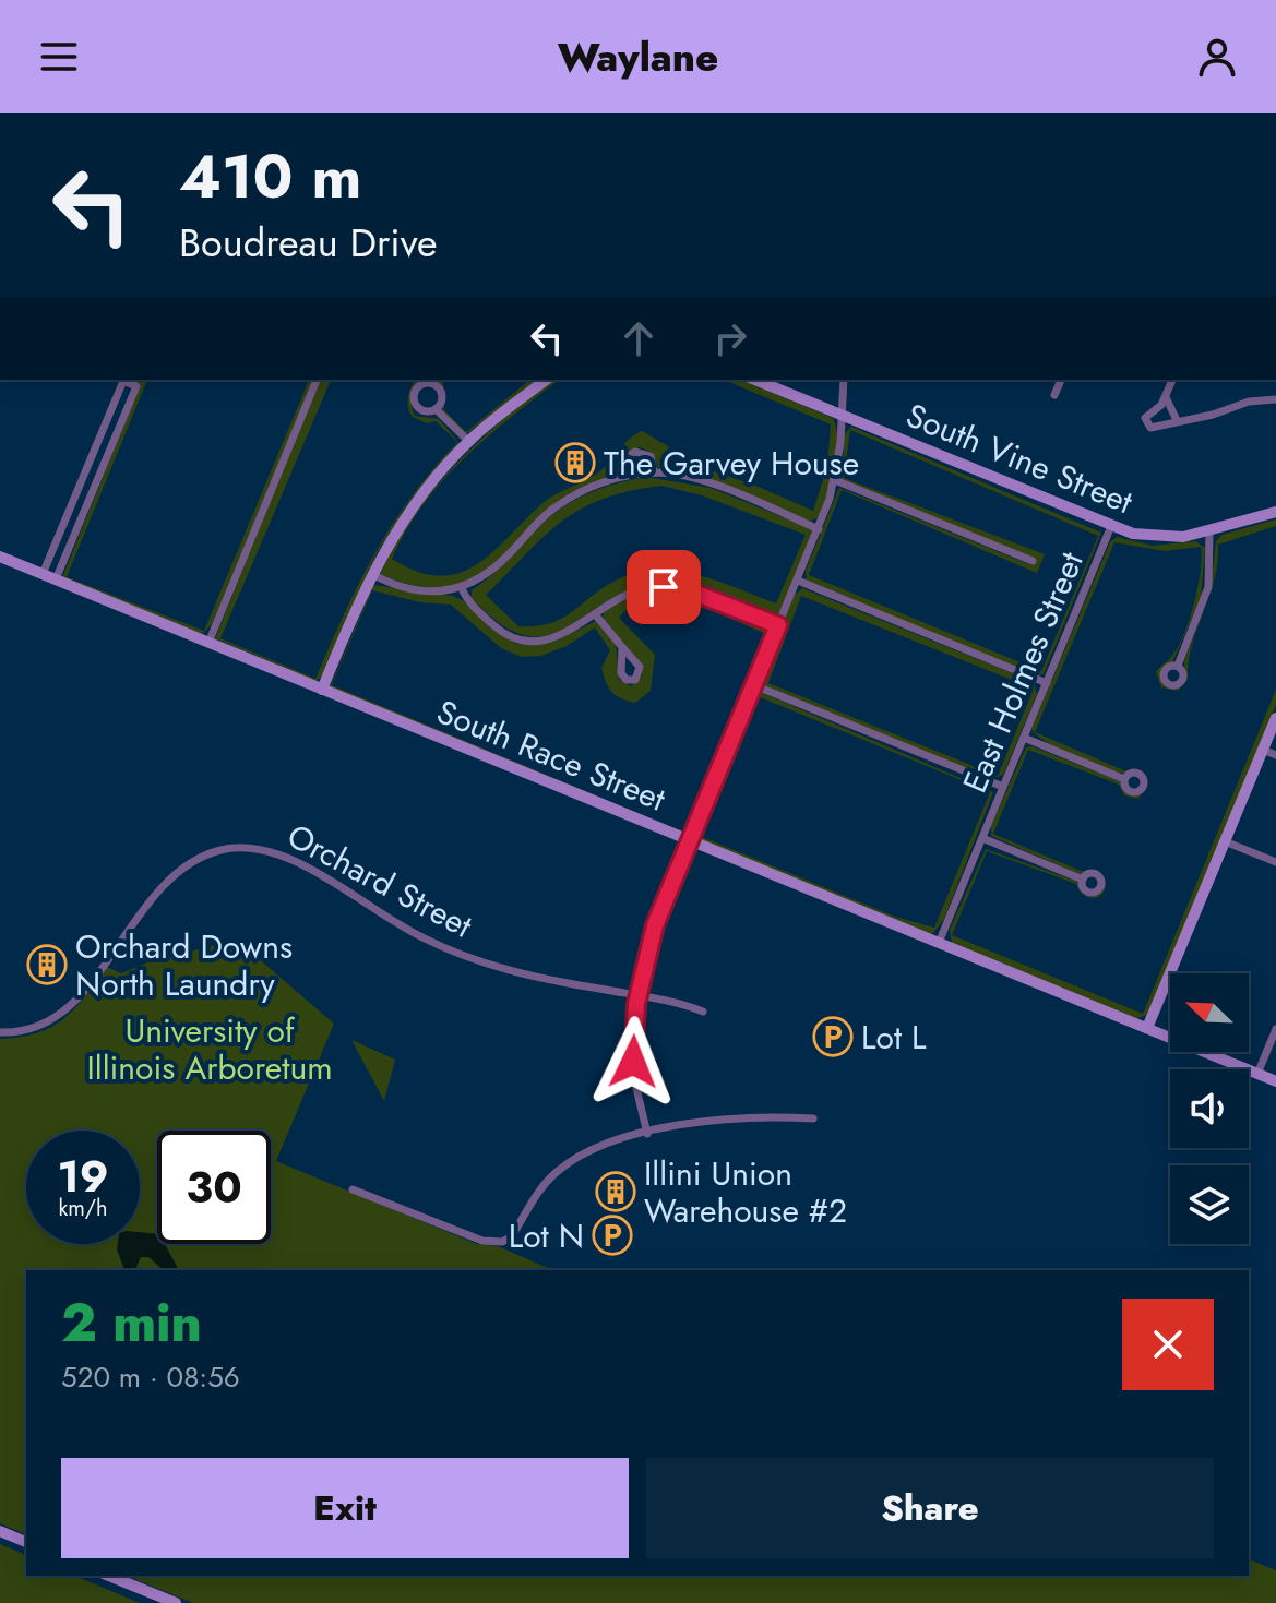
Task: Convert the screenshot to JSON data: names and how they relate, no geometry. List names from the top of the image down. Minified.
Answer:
{"streets":{"street":["South Vine Street","East Holmes Street","South Race Street","Orchard Street"]},"crossings":[["South Vine Street","East Holmes Street"],["East Holmes Street","South Race Street"]],"parks":["University of Illinois Arboretum"],"places":{"building":["The Garvey House","Orchard Downs North Laundry","Illini Union Warehouse #2"],"parking":["Lot L","Lot N"]},"north":"top left","page":{"header":"Waylane","turn":["410 m","Boudreau Drive"],"speed":"19 km/h","limit":"30","heading":["2 min","520 m · 08:56"],"buttons":["Exit","Share"]}}
